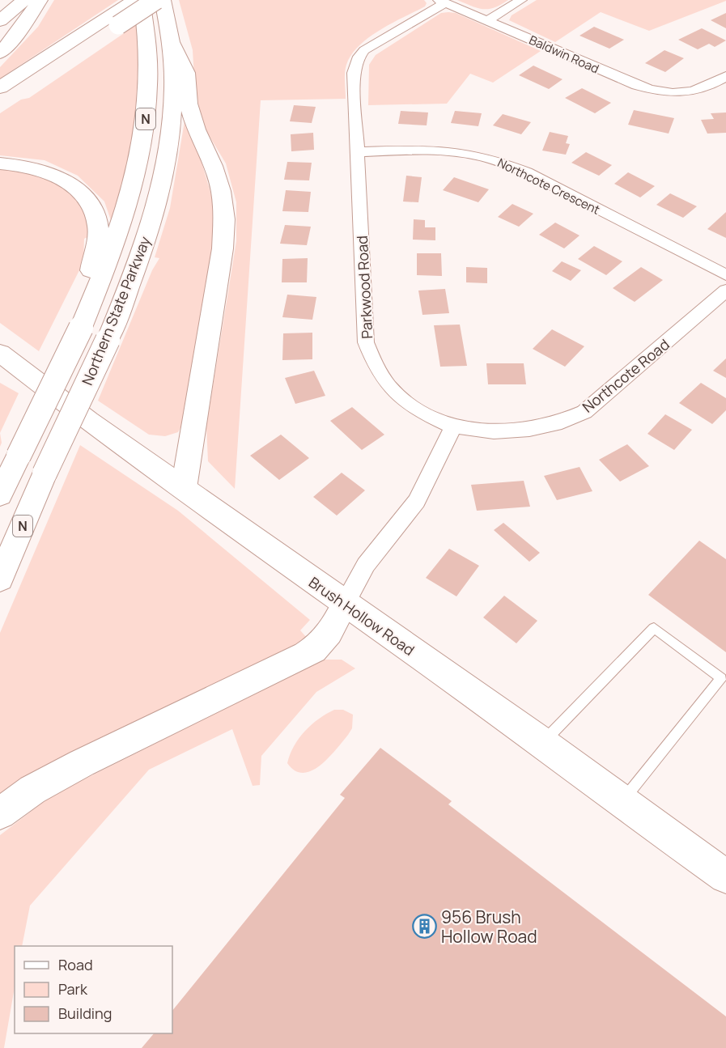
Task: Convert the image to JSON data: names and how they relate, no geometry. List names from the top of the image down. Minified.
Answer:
{"streets":{"main road":["N","Northern State Parkway","Brush Hollow Road"],"street":["Baldwin Road","Northcote Crescent","Parkwood Road","Northcote Road"]},"crossings":[["Baldwin Road","Parkwood Road"],["Northcote Crescent","Parkwood Road"],["Parkwood Road","Northcote Road"]],"places":{"building":["956 Brush Hollow Road"]},"legend":["Road","Park","Building"]}
